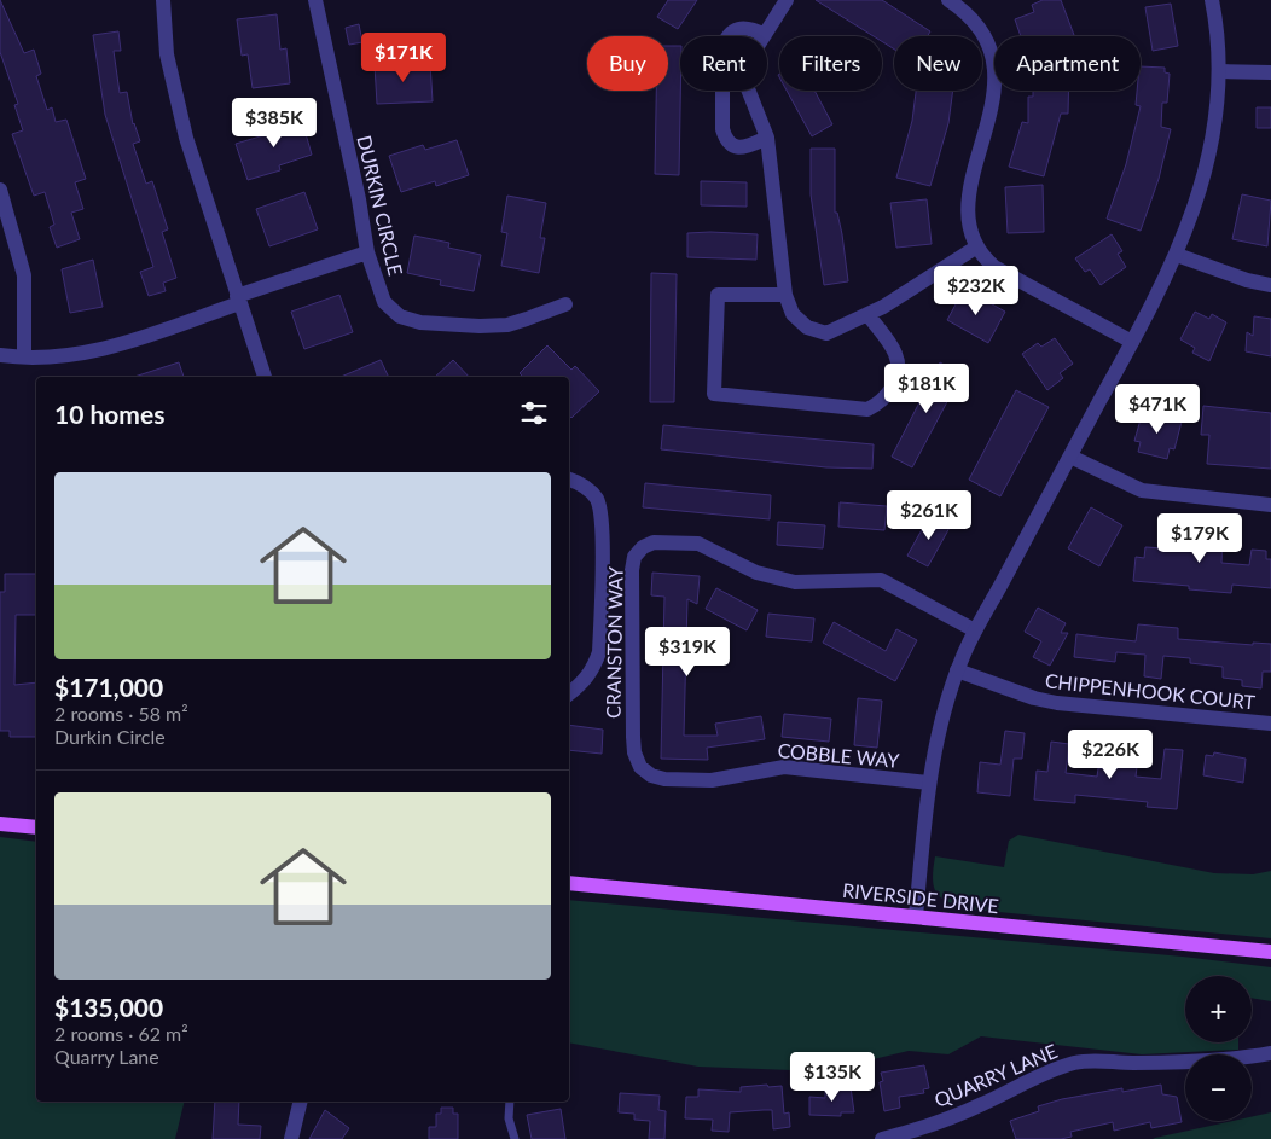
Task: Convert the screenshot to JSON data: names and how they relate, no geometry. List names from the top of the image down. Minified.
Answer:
{"streets":{"main road":["RIVERSIDE DRIVE"],"street":["DURKIN CIRCLE","CRANSTON WAY","CHIPPENHOOK COURT","COBBLE WAY","QUARRY LANE"]},"crossings":[["CRANSTON WAY","COBBLE WAY"]],"page":{"price":["$171K","$385K","$232K","$181K","$471K","$261K","$179K","$319K","$226K","$135K"],"chip":["Buy","Rent","Filters","New","Apartment"],"heading":"10 homes","list":[{"name":"$171,000","note":"2 rooms · 58 m² · Durkin Circle"},{"name":"$135,000","note":"2 rooms · 62 m² · Quarry Lane"}],"map_buttons":["+","−"]}}
